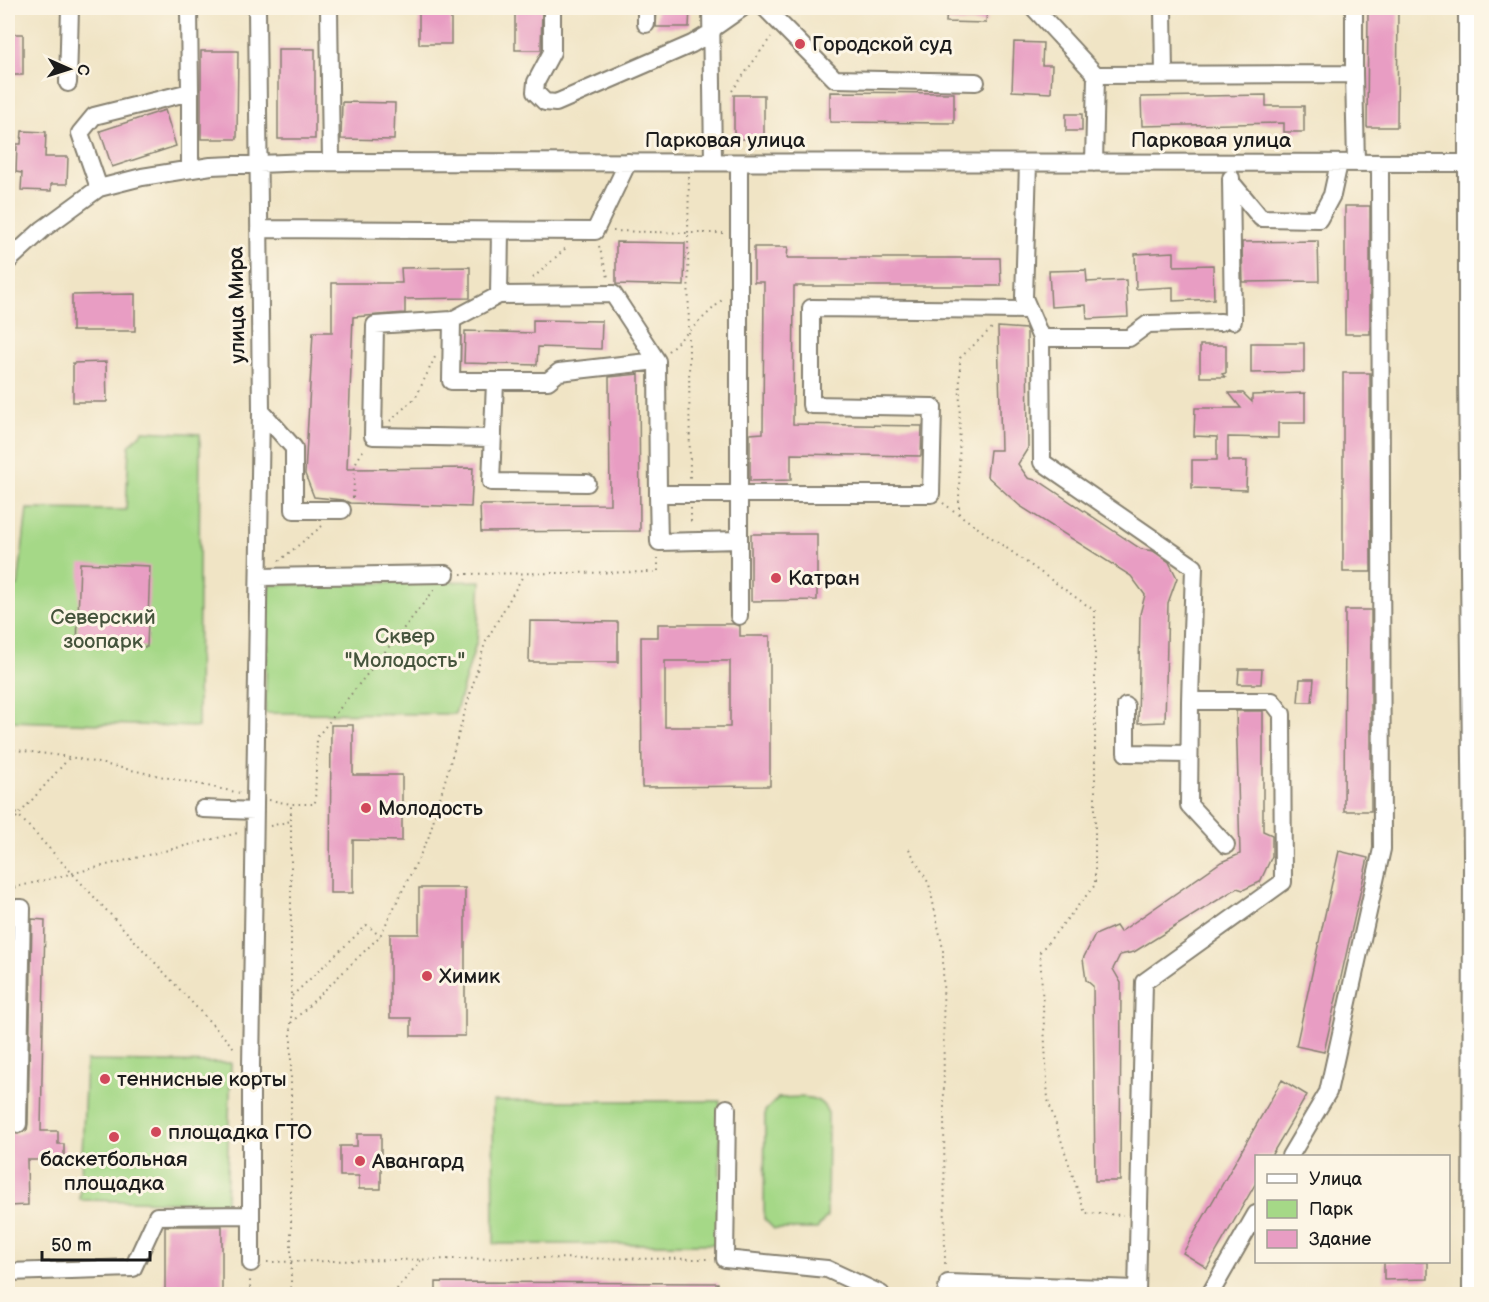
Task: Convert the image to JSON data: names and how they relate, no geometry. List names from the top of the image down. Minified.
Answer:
{"streets":{"street":["Парковая улица","улица Мира"]},"crossings":[["Парковая улица","улица Мира"]],"parks":["Северский зоопарк","Сквер \"Молодость\""],"places":["Городской суд","Катран","Молодость","Химик","теннисные корты","площадка ГТО","баскетбольная площадка","Авангард"],"legend":["Улица","Парк","Здание"],"scale_bar":"50 m","north":"right"}
